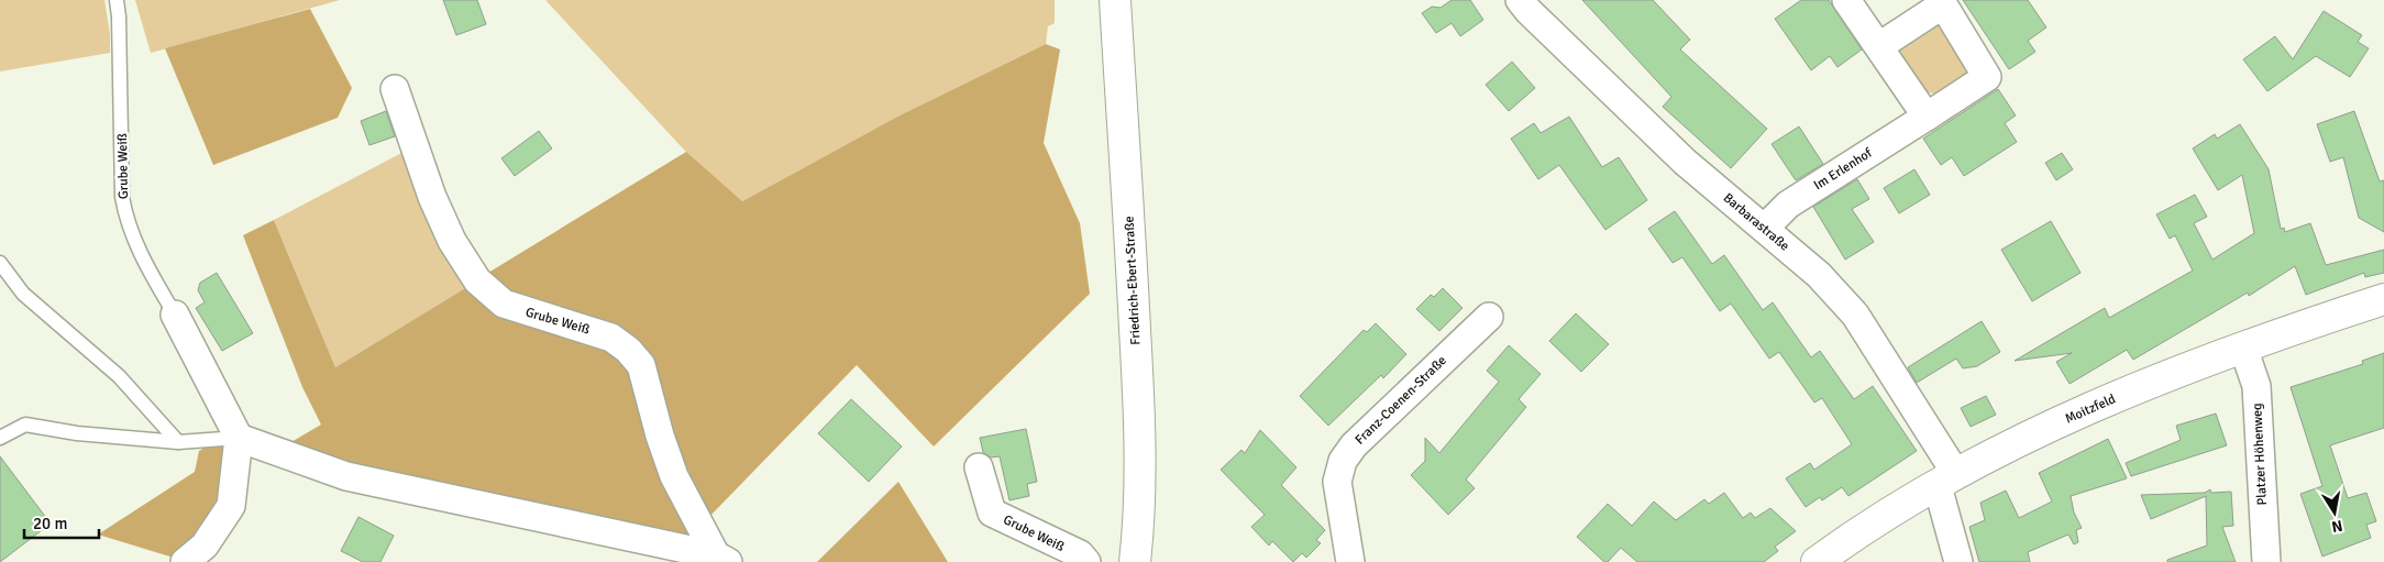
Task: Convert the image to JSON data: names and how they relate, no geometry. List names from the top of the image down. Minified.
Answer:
{"streets":{"main road":["Friedrich-Ebert-Straße","Moitzfeld"],"street":["Grube Weiß","Im Erlenhof","Barbarastraße","Franz-Coenen-Straße","Platzer Höhenweg"]},"crossings":[["Im Erlenhof","Barbarastraße"],["Barbarastraße","Moitzfeld"],["Moitzfeld","Platzer Höhenweg"]],"scale_bar":"20 m","north":"bottom"}
